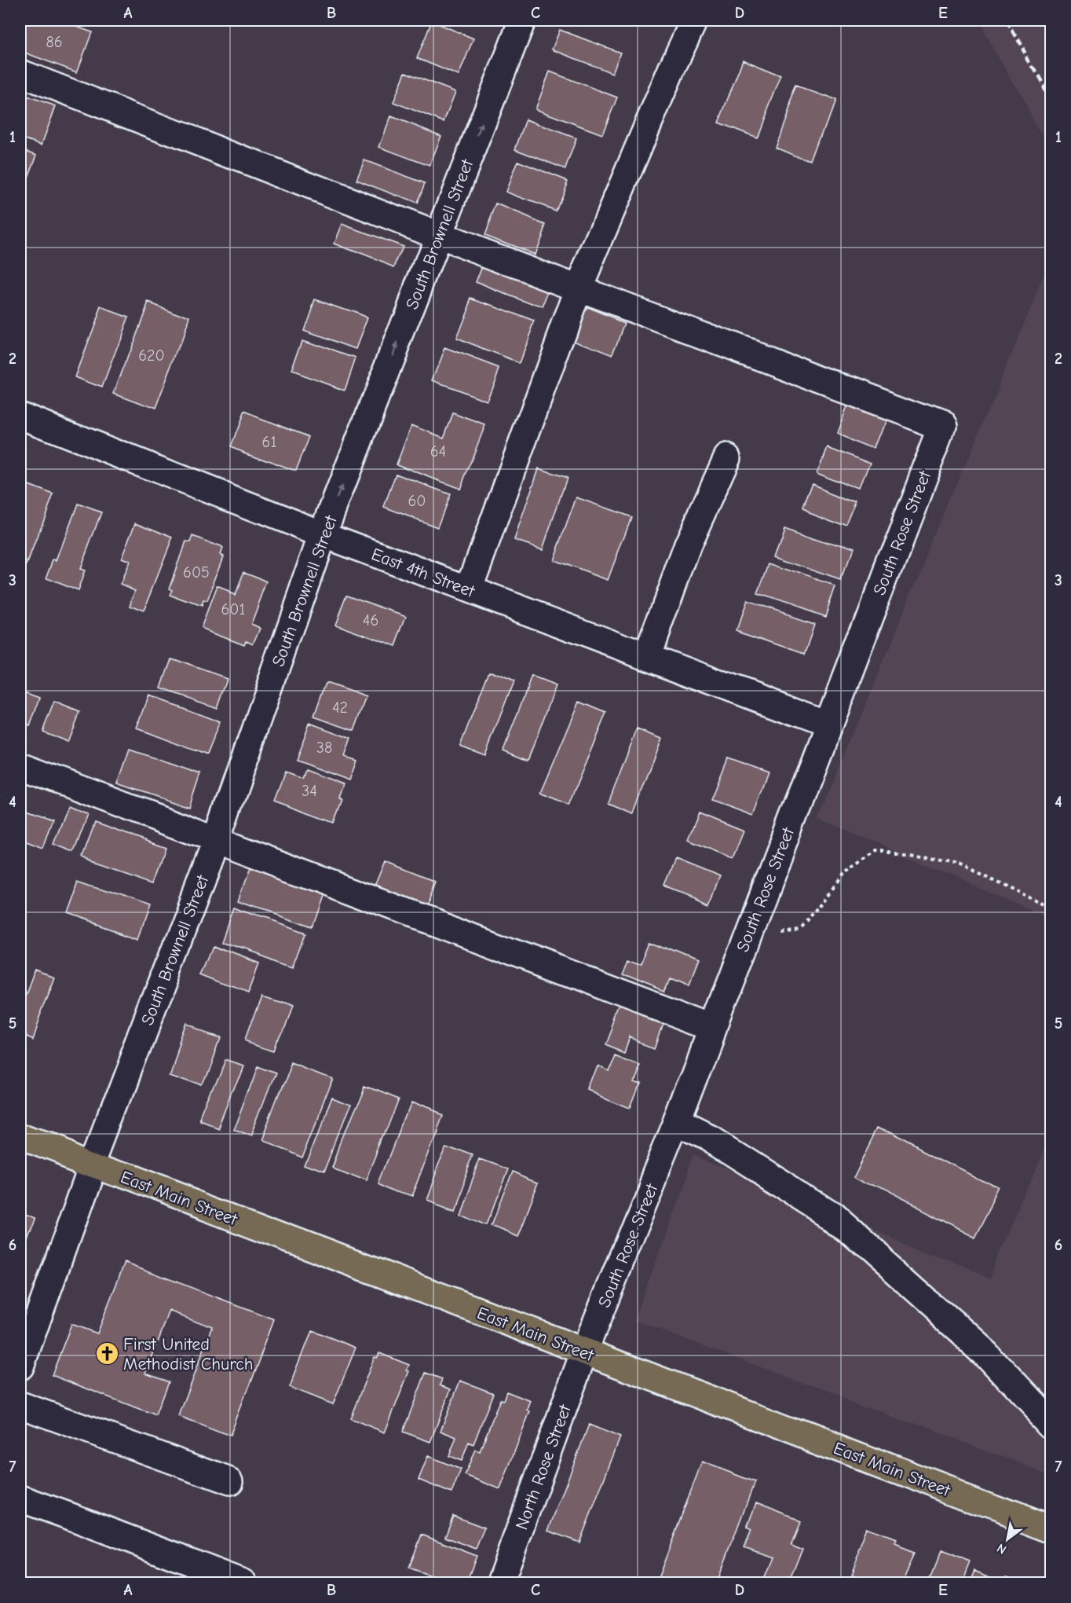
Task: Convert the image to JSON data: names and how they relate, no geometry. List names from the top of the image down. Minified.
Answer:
{"streets":{"main road":["East Main Street"],"street":["South Brownell Street","South Rose Street","East 4th Street","North Rose Street"]},"crossings":[["South Brownell Street","East 4th Street"],["South Brownell Street","East Main Street"],["South Rose Street","East 4th Street"],["South Rose Street","East Main Street"],["South Rose Street","North Rose Street"],["East Main Street","North Rose Street"]],"places":{"church":["First United Methodist Church"]},"house_numbers":["86","620","61","64","60","605","601","46","42","38","34"],"north":"bottom left","grid":{"columns":["A","B","C","D","E"],"rows":["1","2","3","4","5","6","7"]}}
